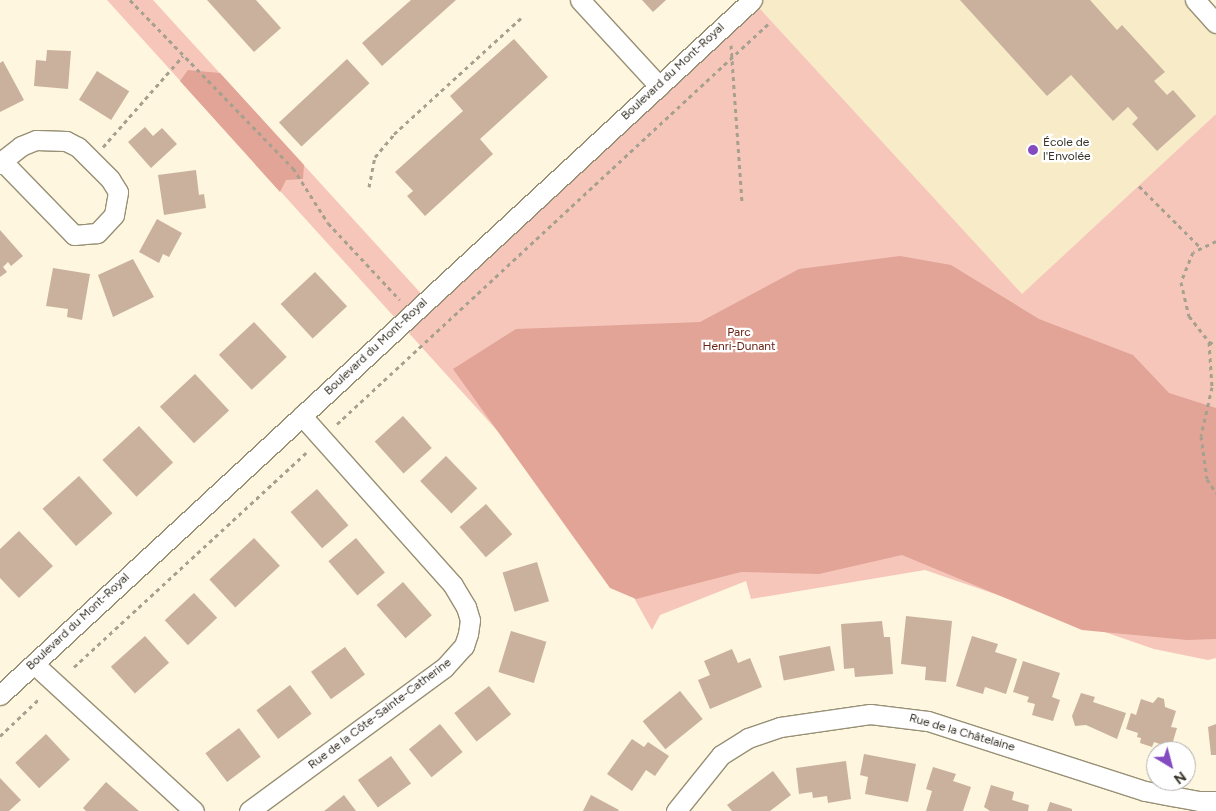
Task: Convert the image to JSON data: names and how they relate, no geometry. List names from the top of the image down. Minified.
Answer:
{"streets":{"street":["Boulevard du Mont-Royal","Rue de la Côte-Sainte-Catherine","Rue de la Châtelaine"]},"crossings":[["Boulevard du Mont-Royal","Rue de la Côte-Sainte-Catherine"]],"parks":["Parc Henri-Dunant"],"places":["École de l'Envolée"],"north":"bottom right"}
